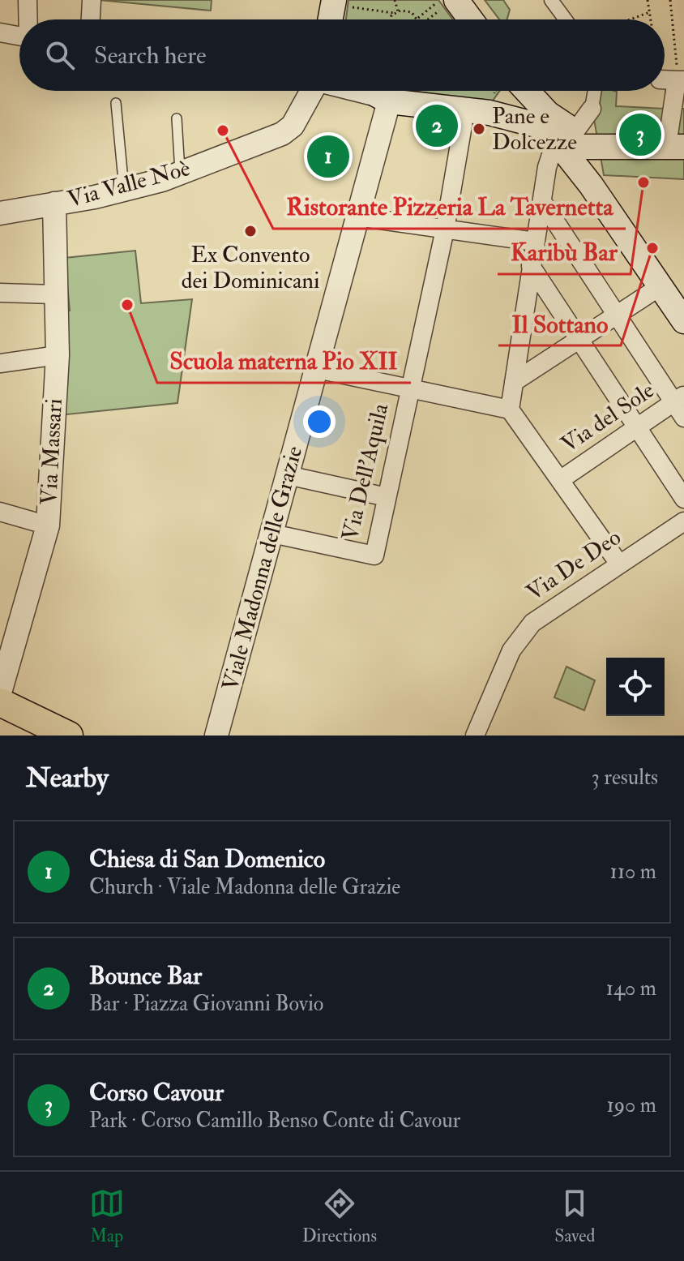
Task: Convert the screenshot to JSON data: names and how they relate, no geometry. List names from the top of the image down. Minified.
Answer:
{"streets":{"street":["Via Valle Noè","Via del Sole","Via Massari","Via Dell'Aquila","Via De Deo","Viale Madonna delle Grazie"]},"crossings":[["Via Valle Noè","Via Massari"],["Via Dell'Aquila","Viale Madonna delle Grazie"]],"places":["Pane e Dolcezze","Ristorante Pizzeria La Tavernetta","Karibù Bar","Ex Convento dei Dominicani","Il Sottano","Scuola materna Pio XII"],"page":{"search":"Search here","pins":["2","3","1"],"heading":["Nearby","3 results"],"list":[{"mark":"1","name":"Chiesa di San Domenico","note":"Church · Viale Madonna delle Grazie","value":"110 m"},{"mark":"2","name":"Bounce Bar","note":"Bar · Piazza Giovanni Bovio","value":"140 m"},{"mark":"3","name":"Corso Cavour","note":"Park · Corso Camillo Benso Conte di Cavour","value":"190 m"}],"nav":["Map","Directions","Saved"]}}
